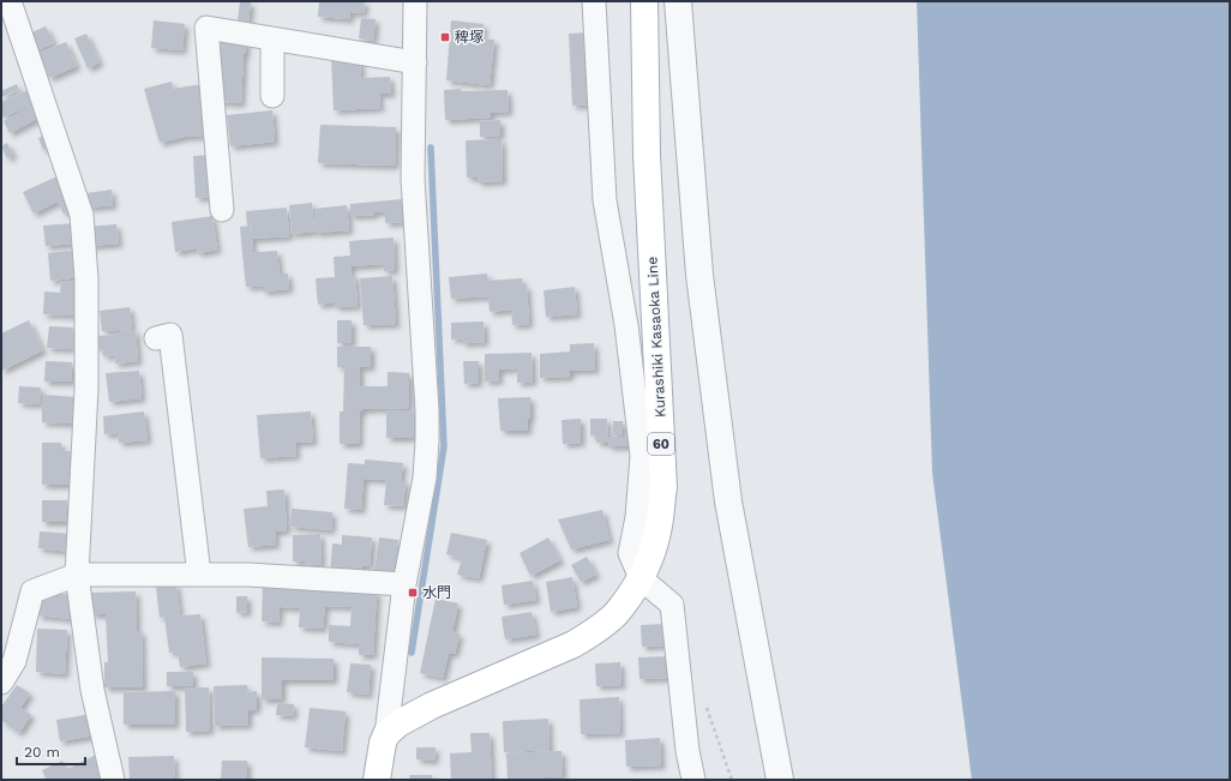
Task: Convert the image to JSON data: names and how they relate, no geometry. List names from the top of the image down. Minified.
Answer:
{"streets":{"main road":["Kurashiki Kasaoka Line","60"]},"places":{"transit":["稗塚","水門"]},"scale_bar":"20 m"}
